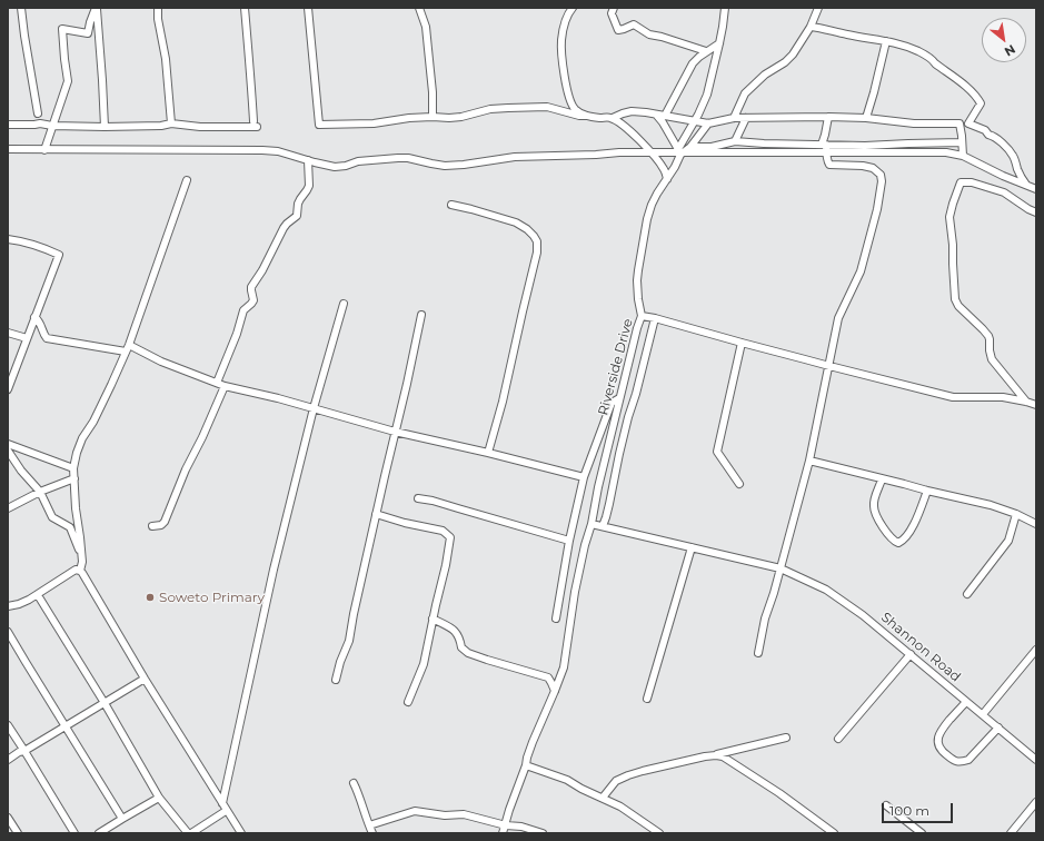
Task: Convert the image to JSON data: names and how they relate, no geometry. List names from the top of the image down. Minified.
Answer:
{"streets":{"street":["Riverside Drive","Shannon Road"]},"crossings":[["Riverside Drive","Shannon Road"]],"places":["Soweto Primary"],"scale_bar":"100 m","north":"bottom right"}
